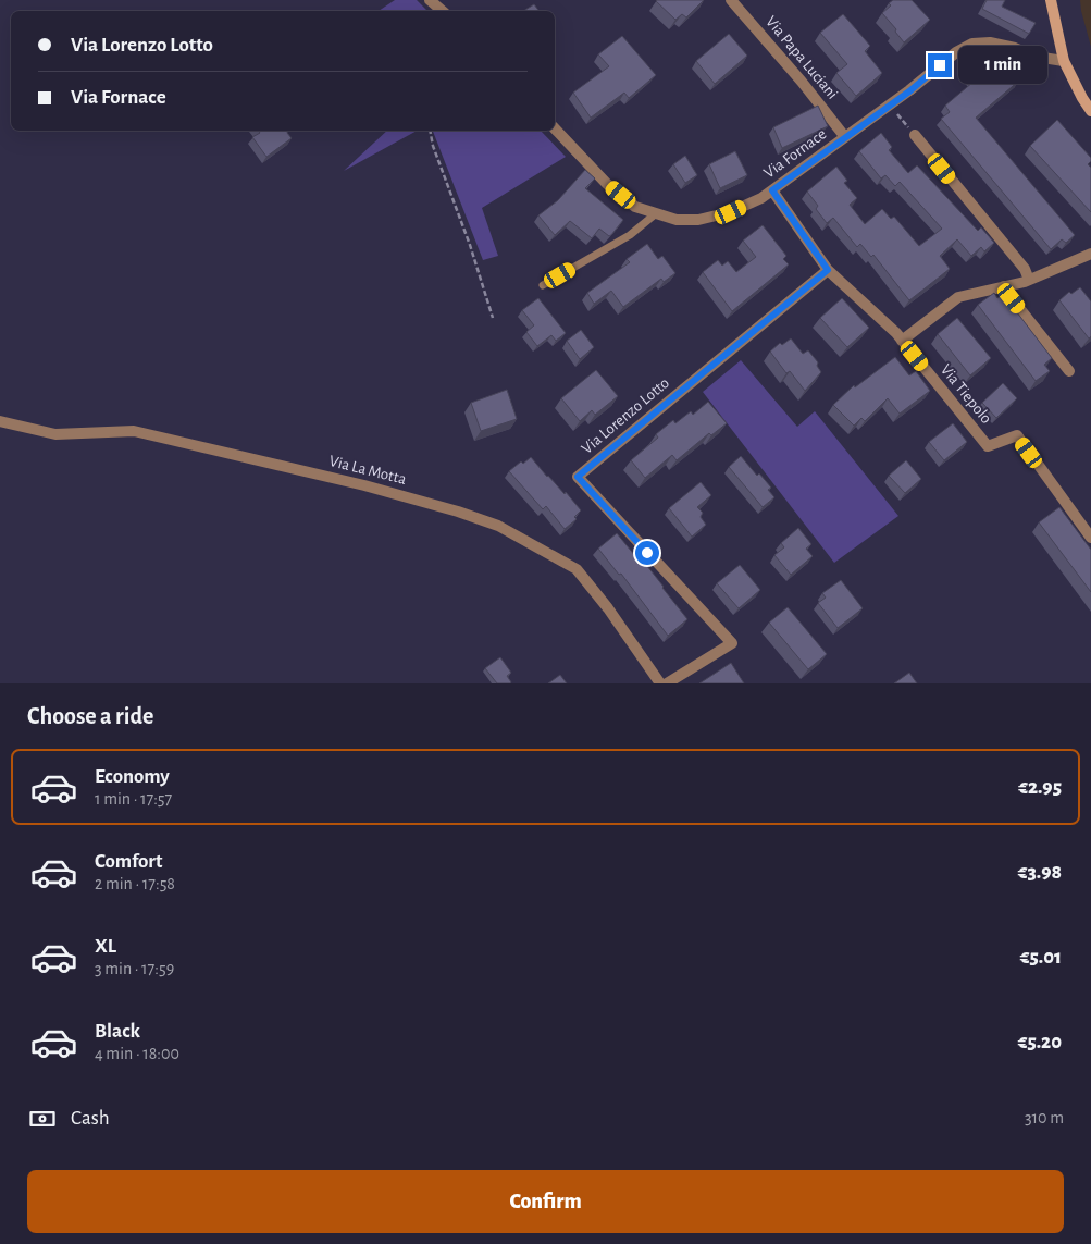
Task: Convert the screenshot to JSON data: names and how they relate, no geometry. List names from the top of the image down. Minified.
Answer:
{"streets":{"street":["Via Papa Luciani","Via Fornace","Via Tiepolo","Via Lorenzo Lotto","Via La Motta"]},"crossings":[["Via Papa Luciani","Via Fornace"],["Via Fornace","Via Tiepolo"],["Via Tiepolo","Via Lorenzo Lotto"]],"page":{"banner":["Via Lorenzo Lotto","Via Fornace"],"bubble":"1 min","heading":"Choose a ride","list":[{"name":"Economy","note":"1 min · 17:57","value":"€2.95"},{"name":"Comfort","note":"2 min · 17:58","value":"€3.98"},{"name":"XL","note":"3 min · 17:59","value":"€5.01"},{"name":"Black","note":"4 min · 18:00","value":"€5.20"}],"pay":["Cash","310 m"],"buttons":"Confirm"}}
